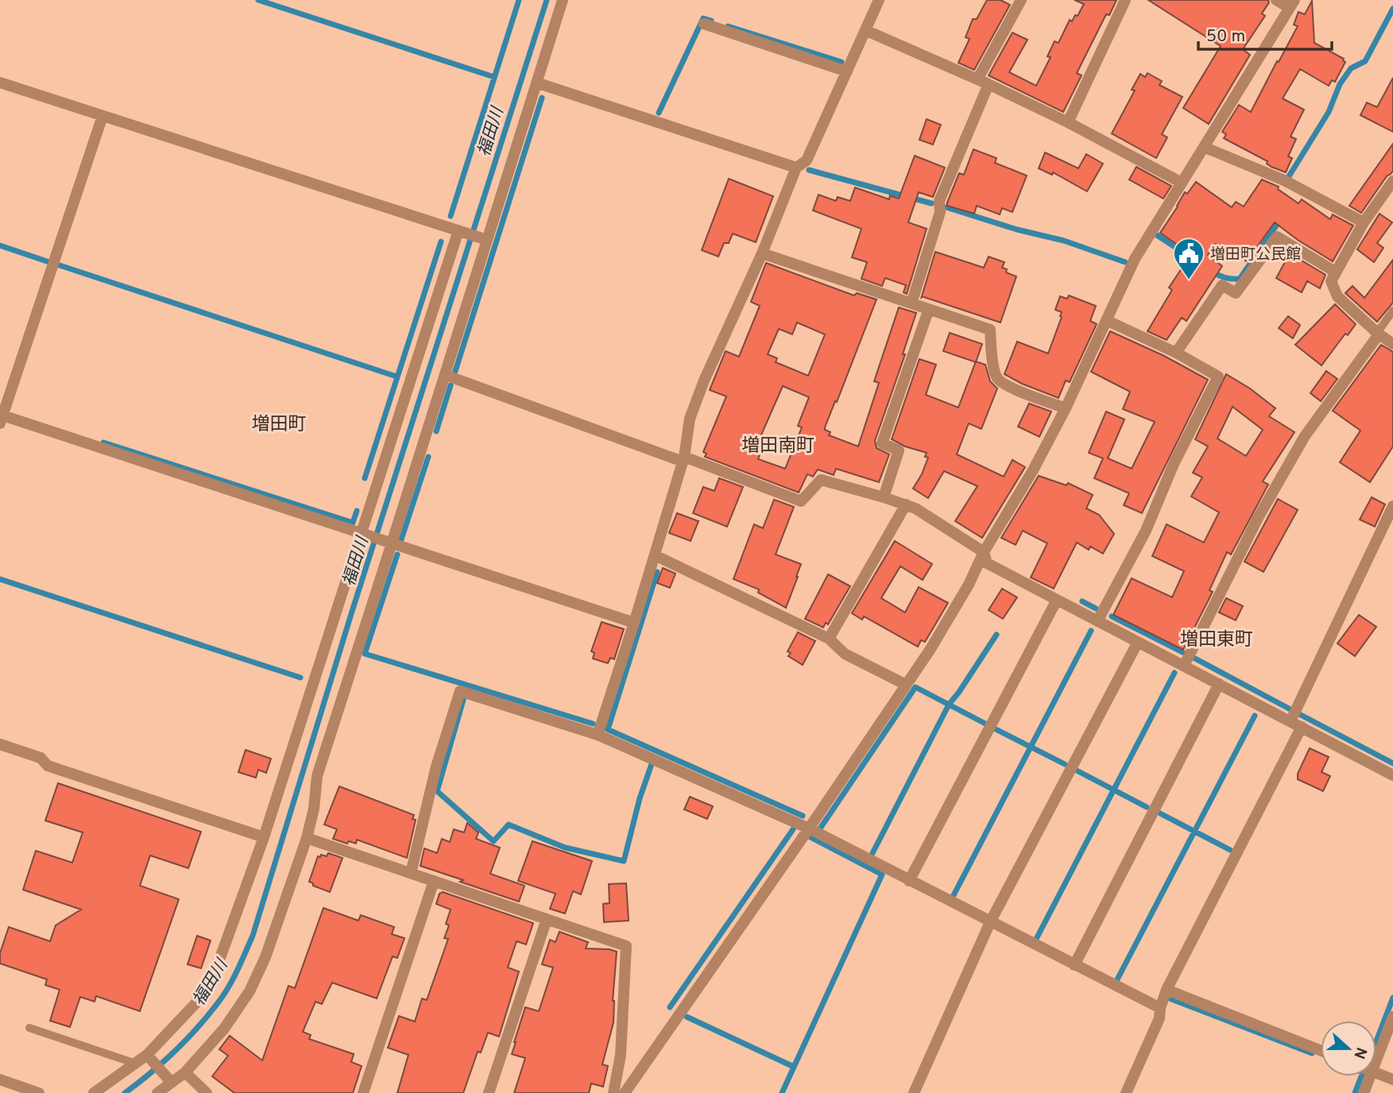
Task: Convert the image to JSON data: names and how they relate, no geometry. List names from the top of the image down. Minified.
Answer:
{"districts":["増田町","増田南町","増田東町"],"water":["福田川"],"places":{"public building":["増田町公民館"]},"scale_bar":"50 m","north":"right"}
